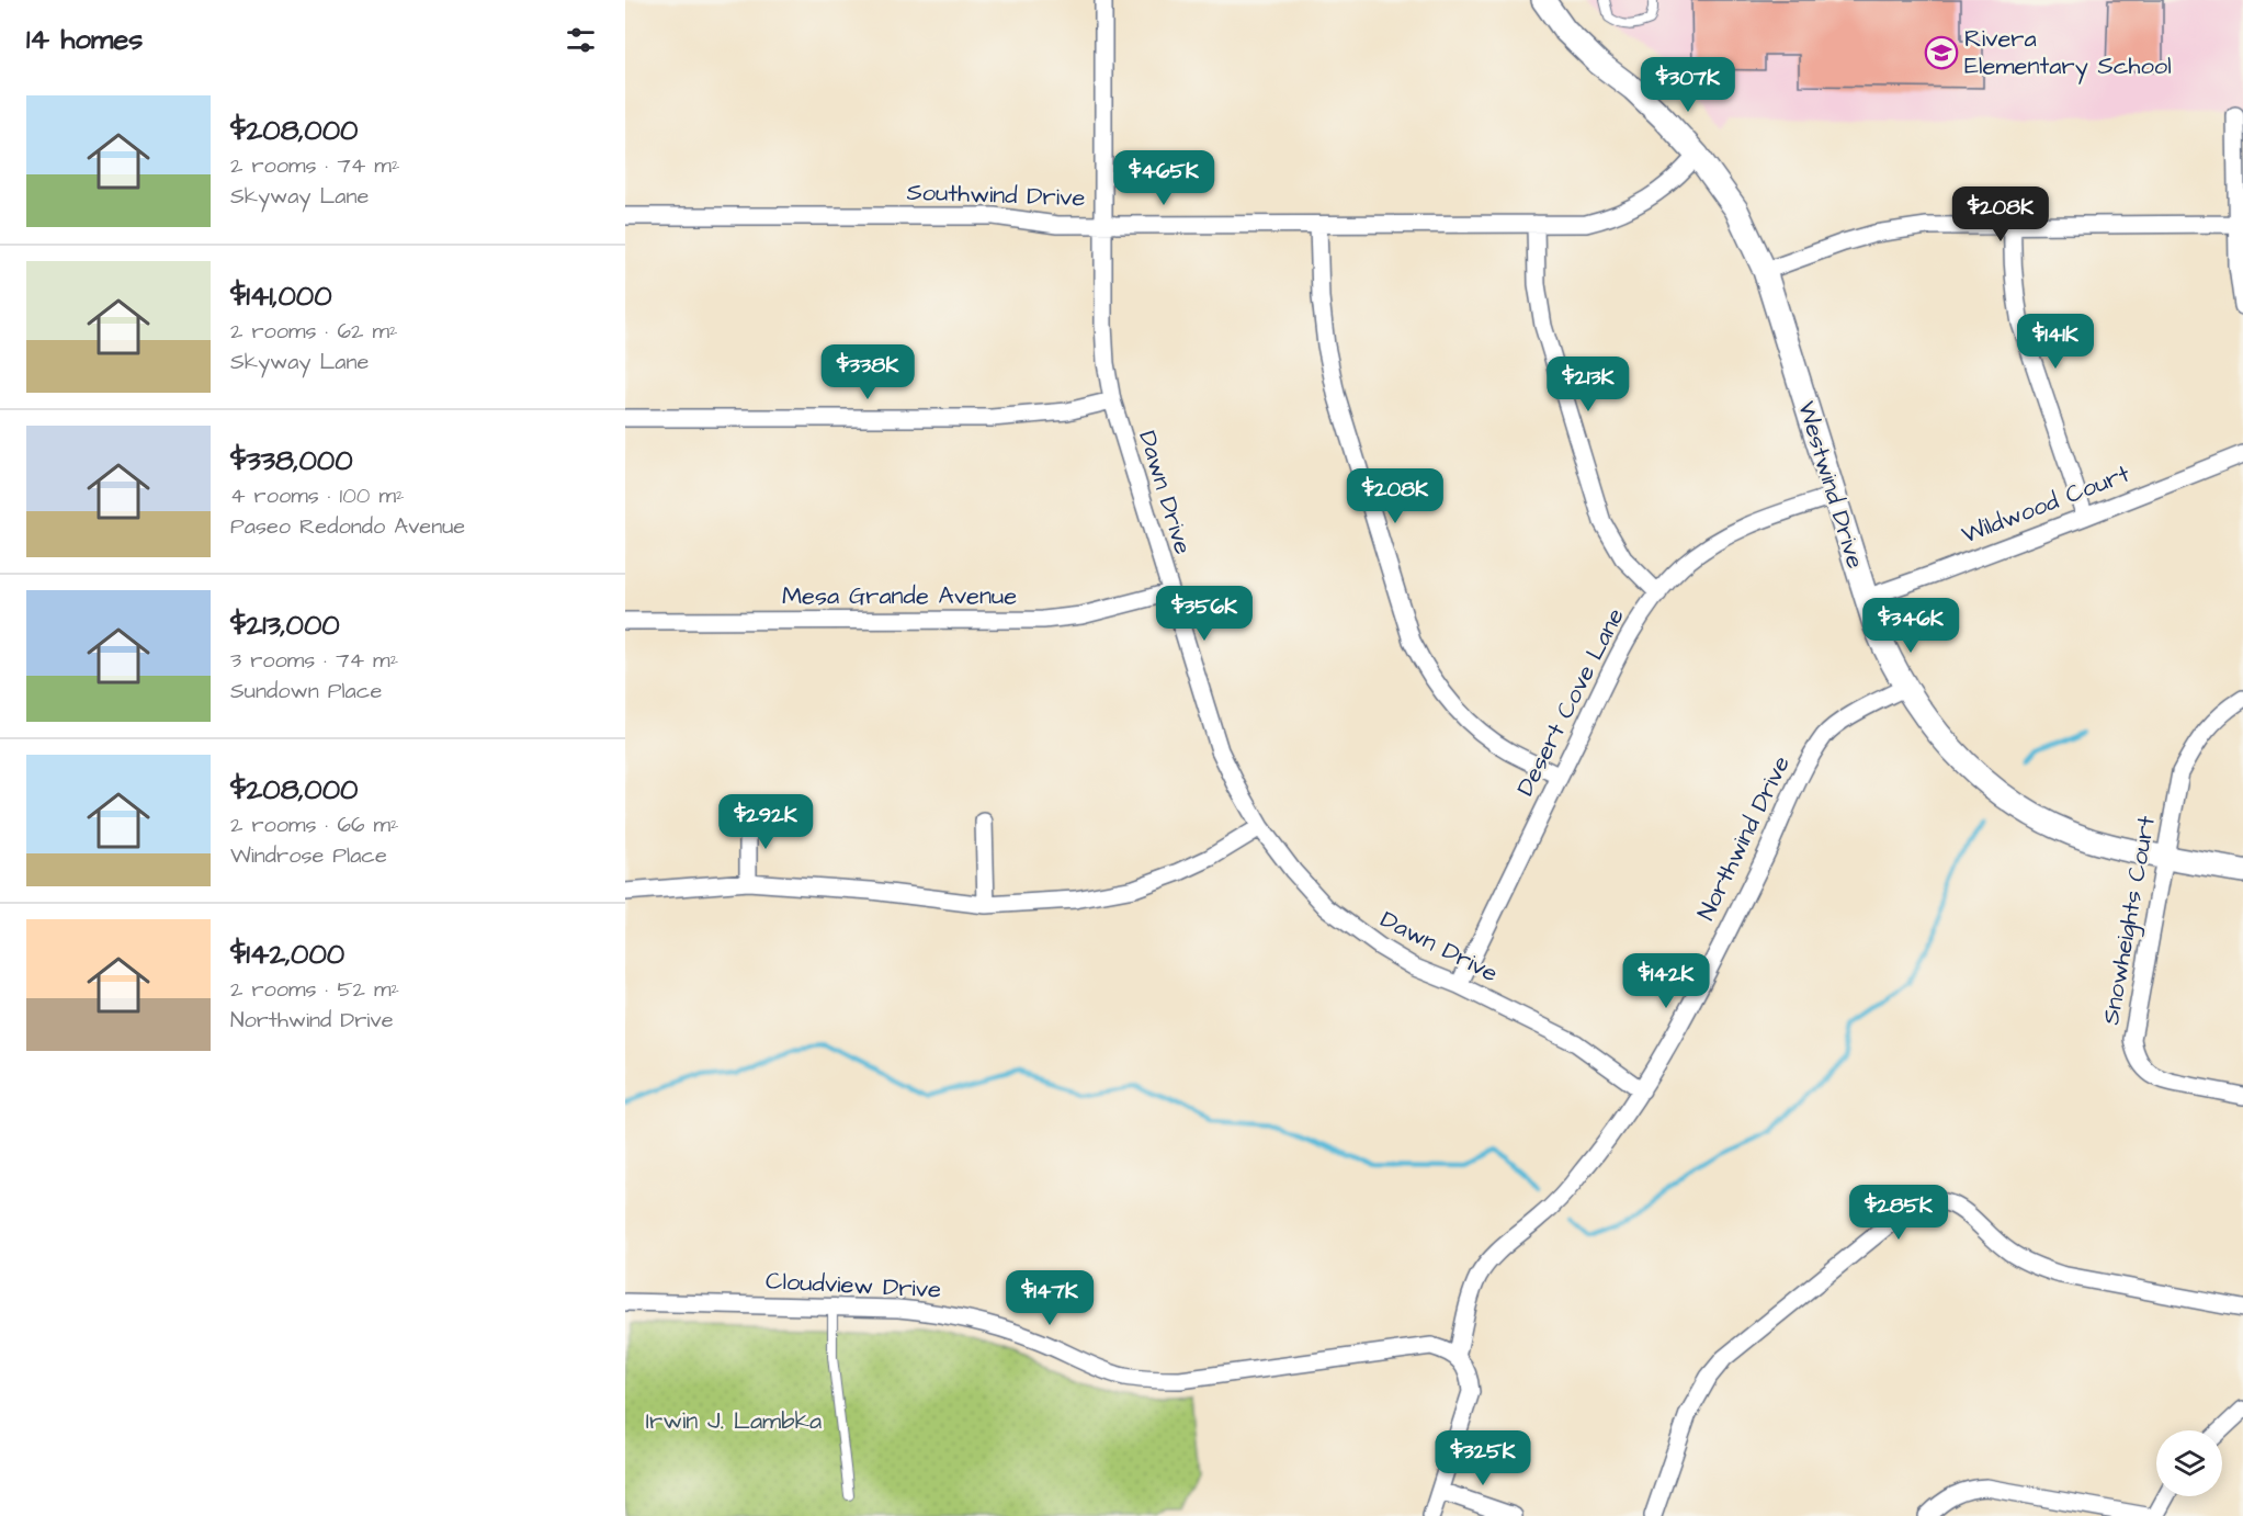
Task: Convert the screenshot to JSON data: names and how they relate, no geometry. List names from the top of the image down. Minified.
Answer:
{"streets":{"main road":["Westwind Drive"],"street":["Southwind Drive","Dawn Drive","Wildwood Court","Mesa Grande Avenue","Desert Cove Lane","Northwind Drive","Snowheights Court","Cloudview Drive"]},"crossings":[["Southwind Drive","Westwind Drive"],["Southwind Drive","Dawn Drive"],["Westwind Drive","Wildwood Court"],["Westwind Drive","Desert Cove Lane"],["Westwind Drive","Northwind Drive"],["Westwind Drive","Snowheights Court"],["Dawn Drive","Mesa Grande Avenue"],["Dawn Drive","Desert Cove Lane"],["Dawn Drive","Northwind Drive"],["Northwind Drive","Cloudview Drive"]],"parks":["Irwin J. Lambka"],"places":{"school or university":["Rivera Elementary School"]},"page":{"heading":"14 homes","price":["$307K","$465K","$208K","$141K","$338K","$213K","$208K","$356K","$346K","$292K","$142K","$285K","$147K","$325K"],"list":[{"name":"$208,000","note":"2 rooms · 74 m² · Skyway Lane"},{"name":"$141,000","note":"2 rooms · 62 m² · Skyway Lane"},{"name":"$338,000","note":"4 rooms · 100 m² · Paseo Redondo Avenue"},{"name":"$213,000","note":"3 rooms · 74 m² · Sundown Place"},{"name":"$208,000","note":"2 rooms · 66 m² · Windrose Place"},{"name":"$142,000","note":"2 rooms · 52 m² · Northwind Drive"}]}}
